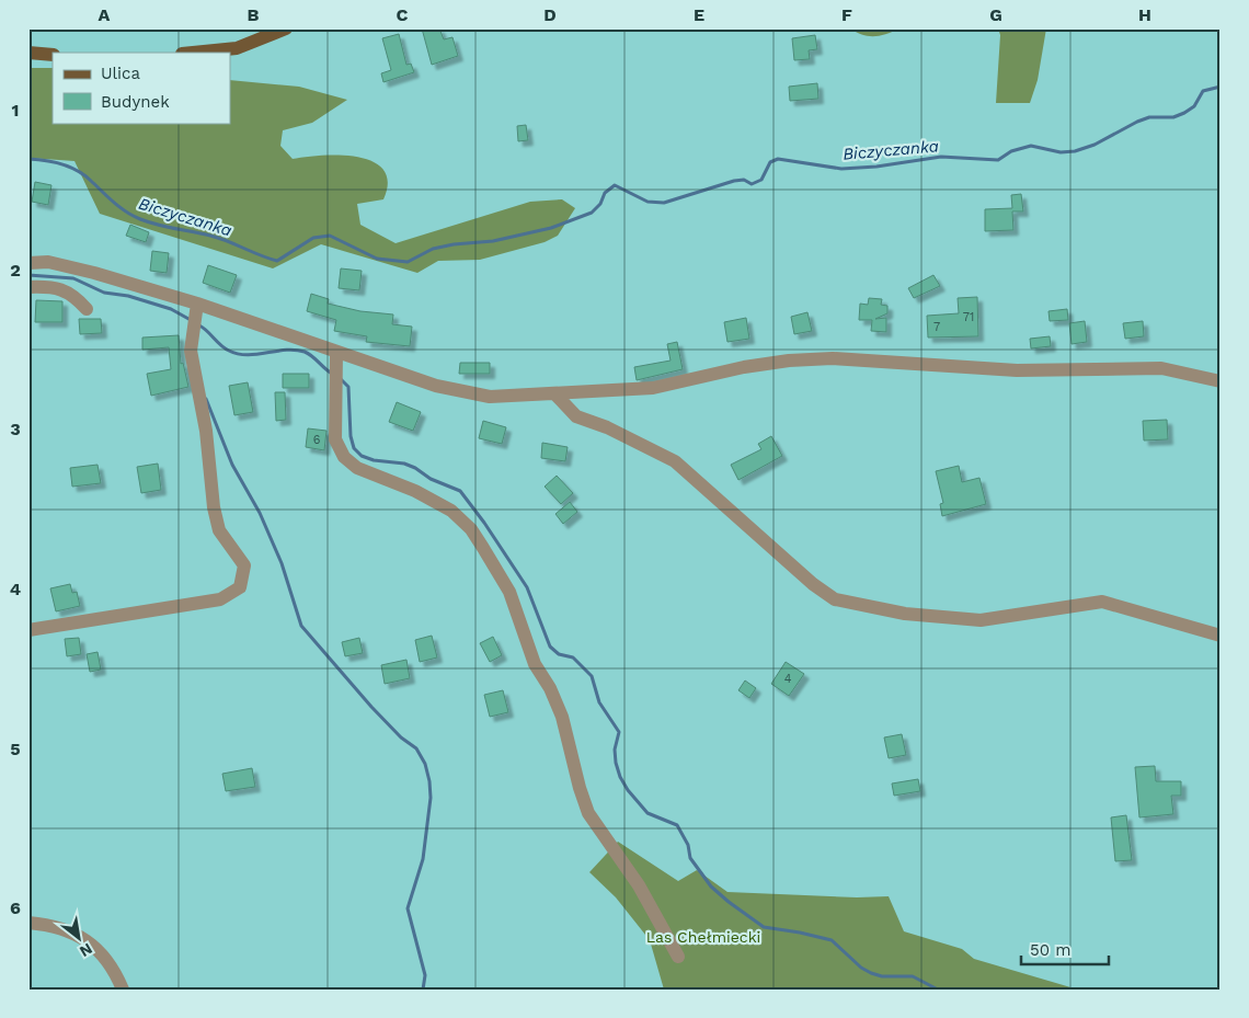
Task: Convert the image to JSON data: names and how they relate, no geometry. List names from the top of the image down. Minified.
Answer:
{"water":["Biczyczanka"],"parks":["Las Chełmiecki"],"house_numbers":["71","7","6","4"],"legend":["Ulica","Budynek"],"scale_bar":"50 m","north":"bottom right","grid":{"columns":["A","B","C","D","E","F","G","H"],"rows":["1","2","3","4","5","6"]}}
